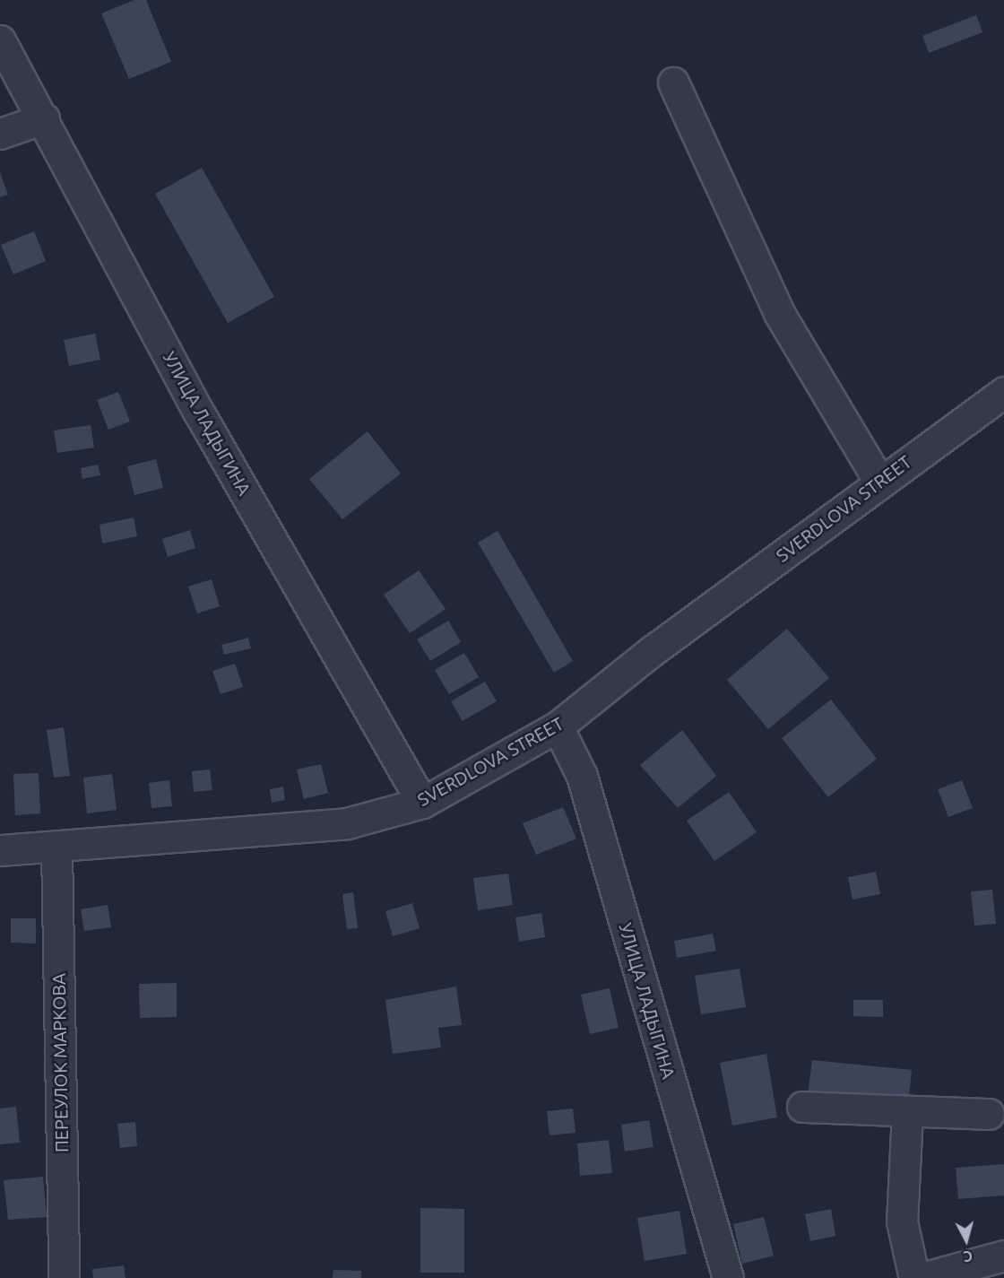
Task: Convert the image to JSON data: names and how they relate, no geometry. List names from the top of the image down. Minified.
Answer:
{"streets":{"street":["УЛИЦА ЛАДЫГИНА","SVERDLOVA STREET","ПЕРЕУЛОК МАРКОВА"]},"crossings":[["УЛИЦА ЛАДЫГИНА","SVERDLOVA STREET"],["SVERDLOVA STREET","ПЕРЕУЛОК МАРКОВА"]],"north":"bottom"}
